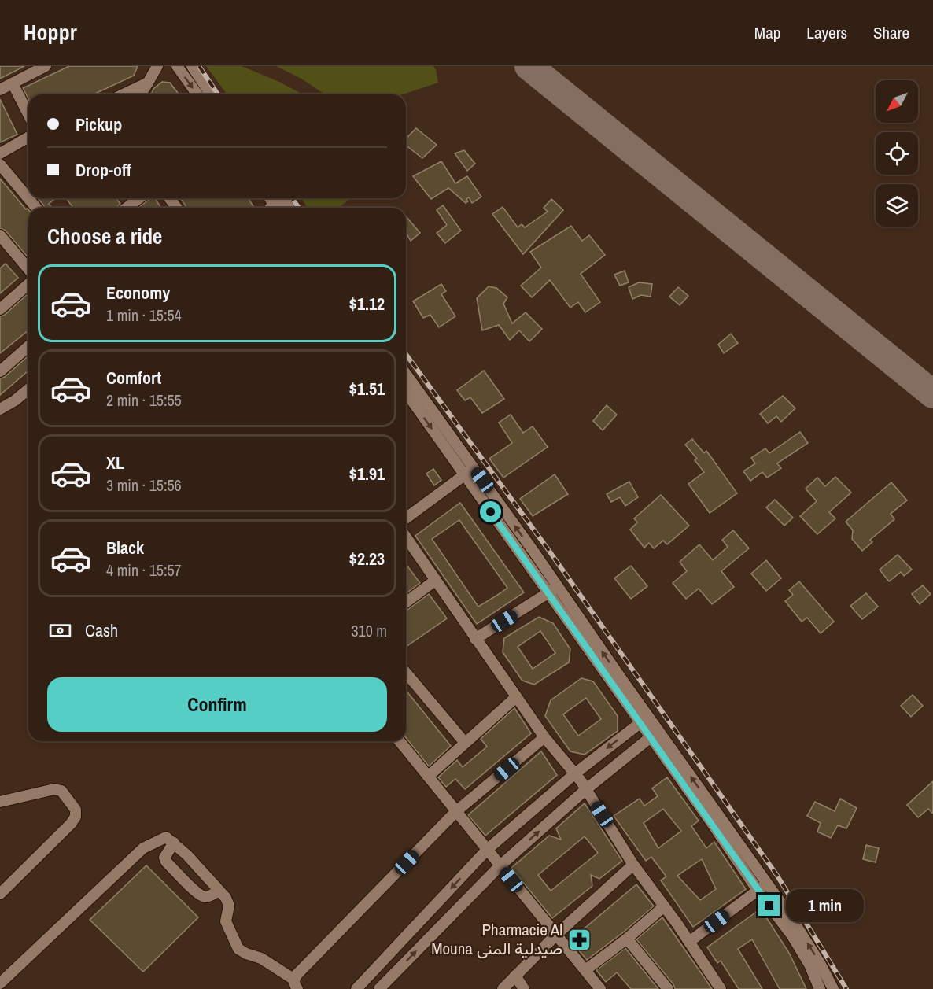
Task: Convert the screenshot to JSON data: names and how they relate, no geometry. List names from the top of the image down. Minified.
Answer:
{"places":{"pharmacy":["Pharmacie Al Mouna صيدلية المنى"]},"north":"bottom left","page":{"header":"Hoppr","nav":["Map","Layers","Share"],"banner":["Pickup","Drop-off"],"heading":"Choose a ride","list":[{"name":"Economy","note":"1 min · 15:54","value":"$1.12"},{"name":"Comfort","note":"2 min · 15:55","value":"$1.51"},{"name":"XL","note":"3 min · 15:56","value":"$1.91"},{"name":"Black","note":"4 min · 15:57","value":"$2.23"}],"pay":["Cash","310 m"],"buttons":"Confirm","bubble":"1 min"}}
